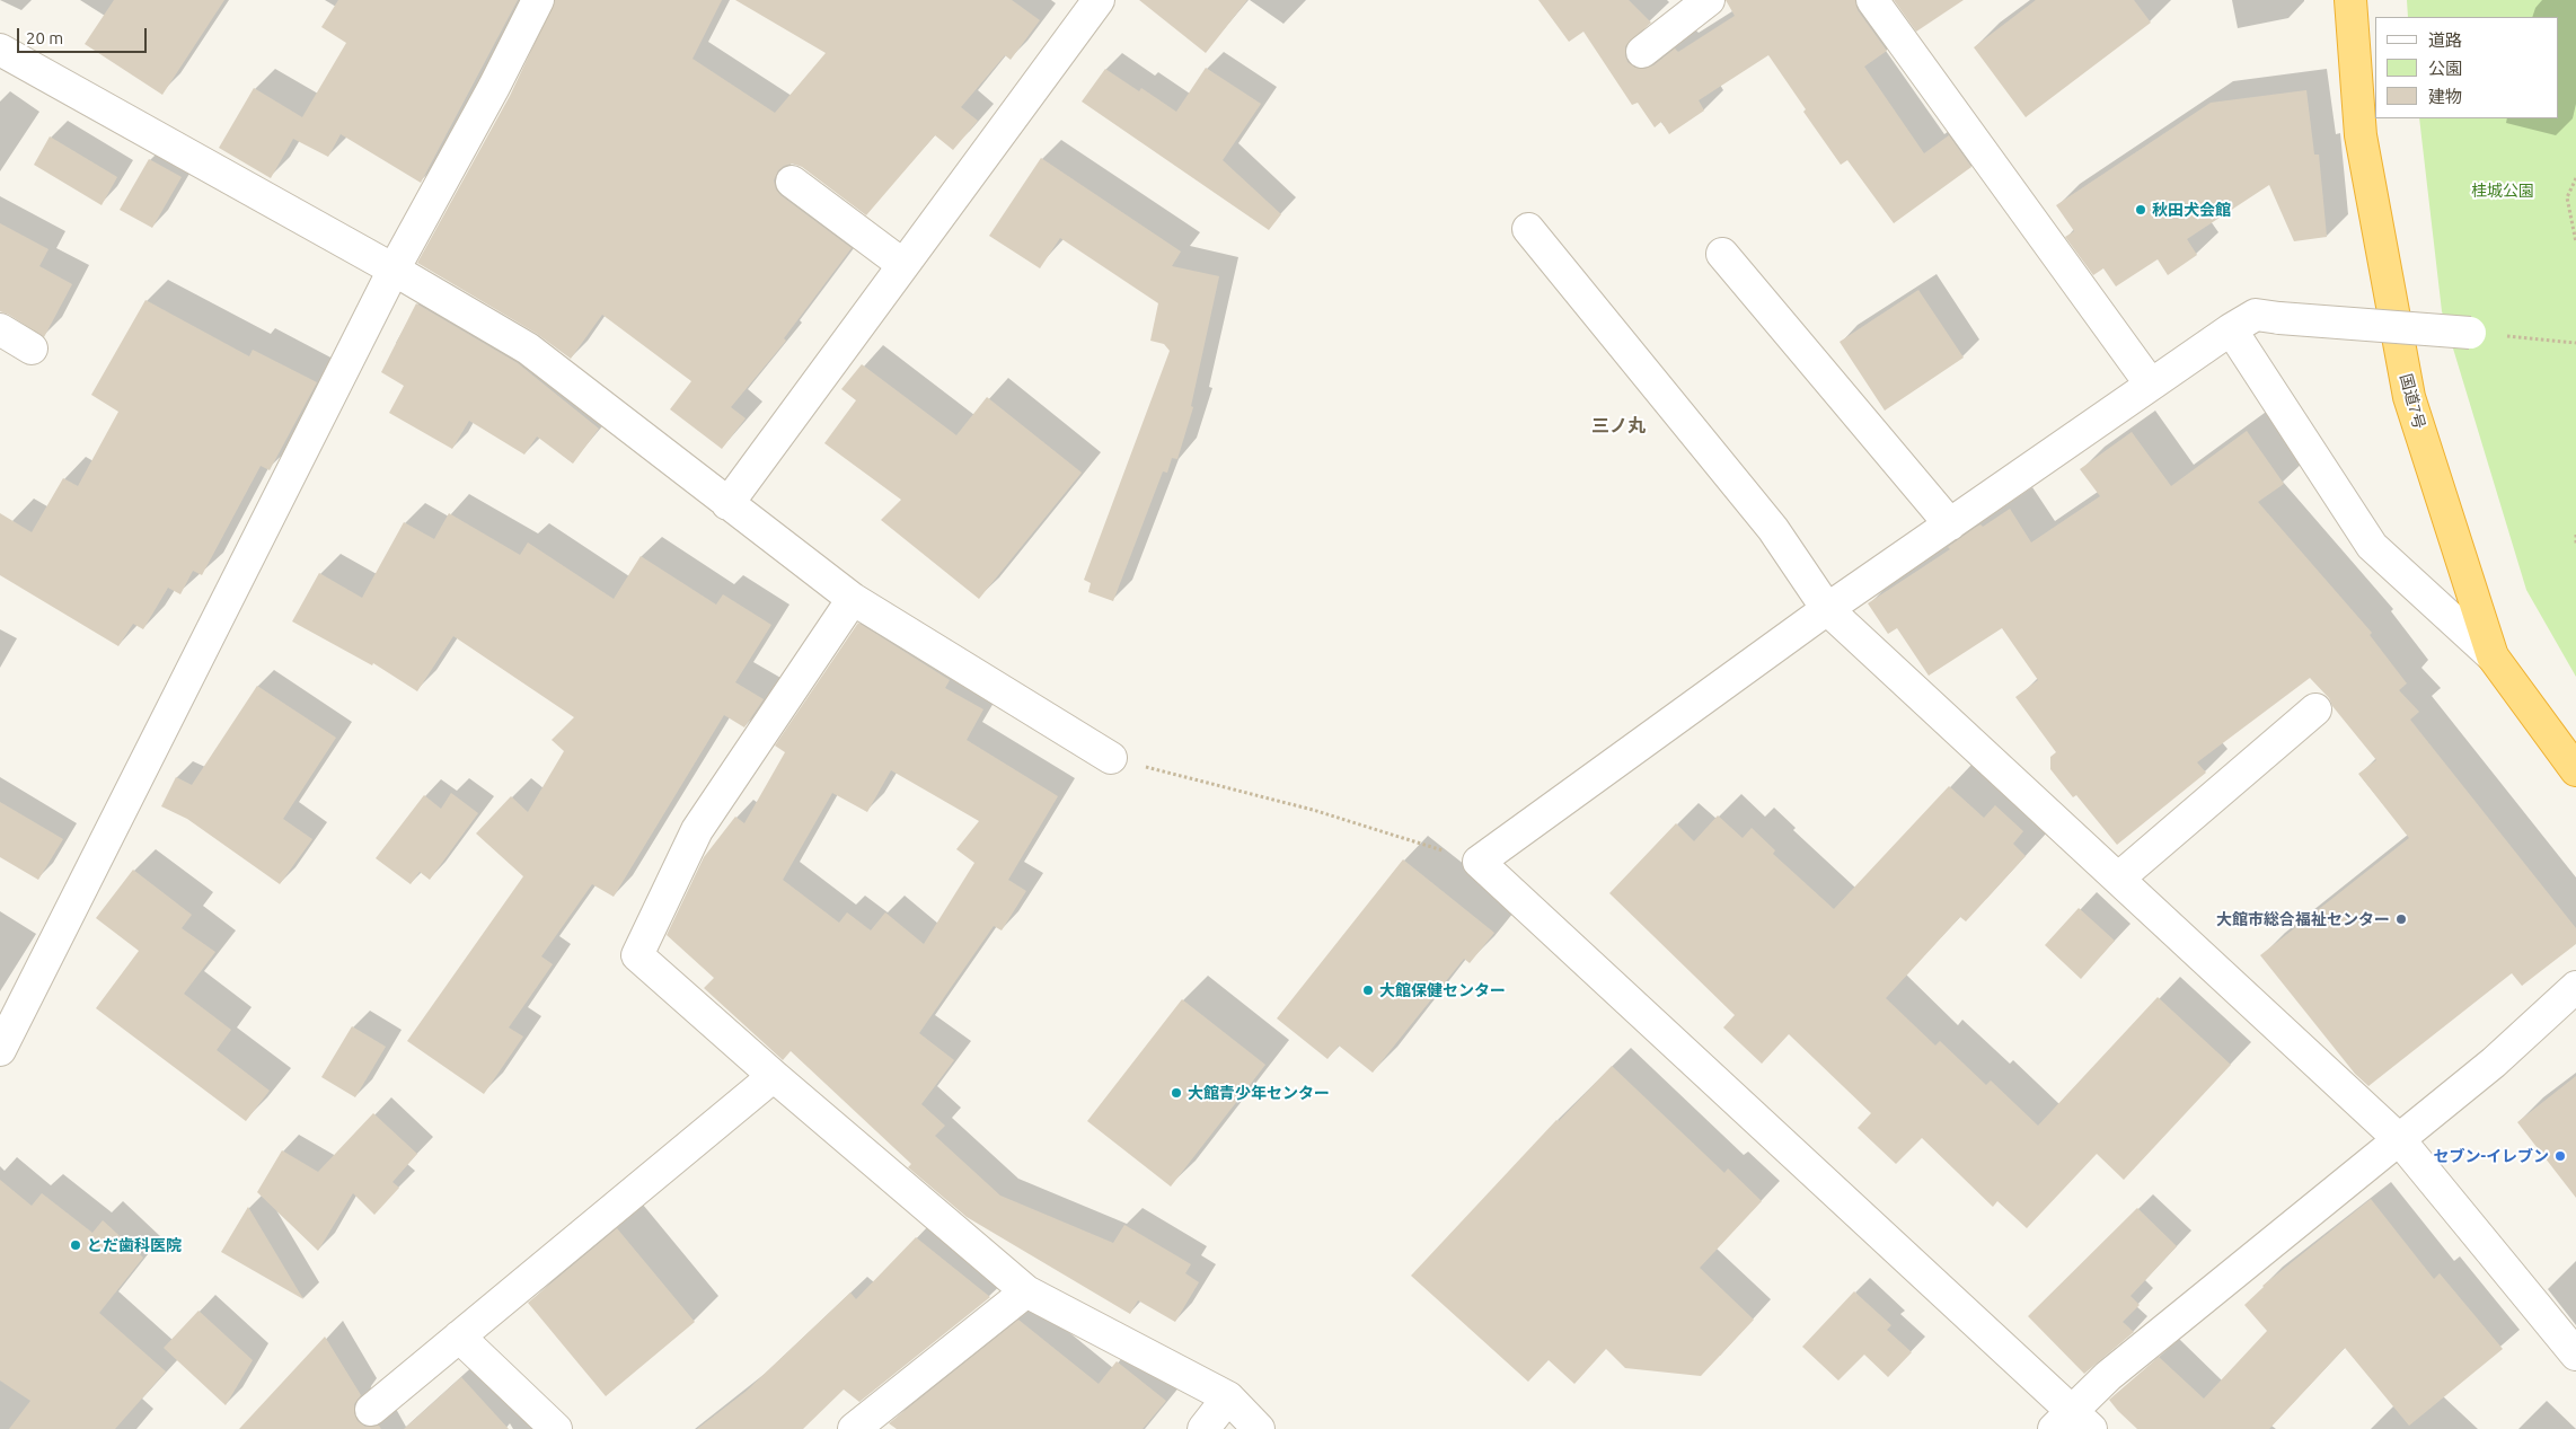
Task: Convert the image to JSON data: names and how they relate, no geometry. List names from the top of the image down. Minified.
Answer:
{"streets":{"highway":["国道7号"]},"districts":["三ノ丸"],"parks":["桂城公園"],"places":["秋田犬会館","大館市総合福祉センター","大館保健センター","大館青少年センター","セブン-イレブン","とだ歯科医院"],"legend":["道路","公園","建物"],"scale_bar":"20 m"}
